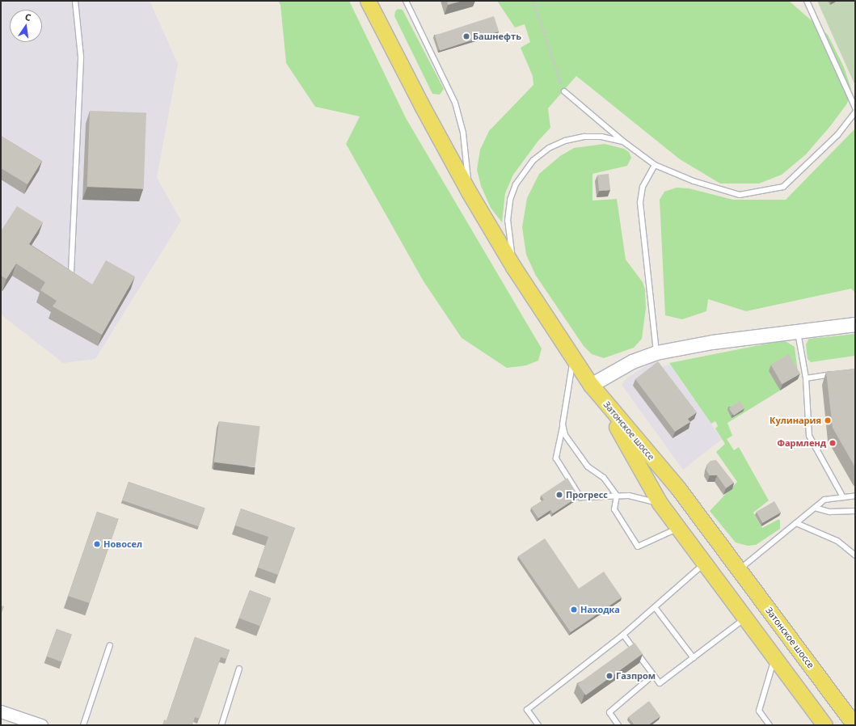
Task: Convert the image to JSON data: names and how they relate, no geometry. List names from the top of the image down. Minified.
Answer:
{"streets":{"main road":["Затонское шоссе"]},"places":["Башнефть","Кулинария","Фармленд","Прогресс","Новосел","Находка","Газпром"],"north":"top"}
